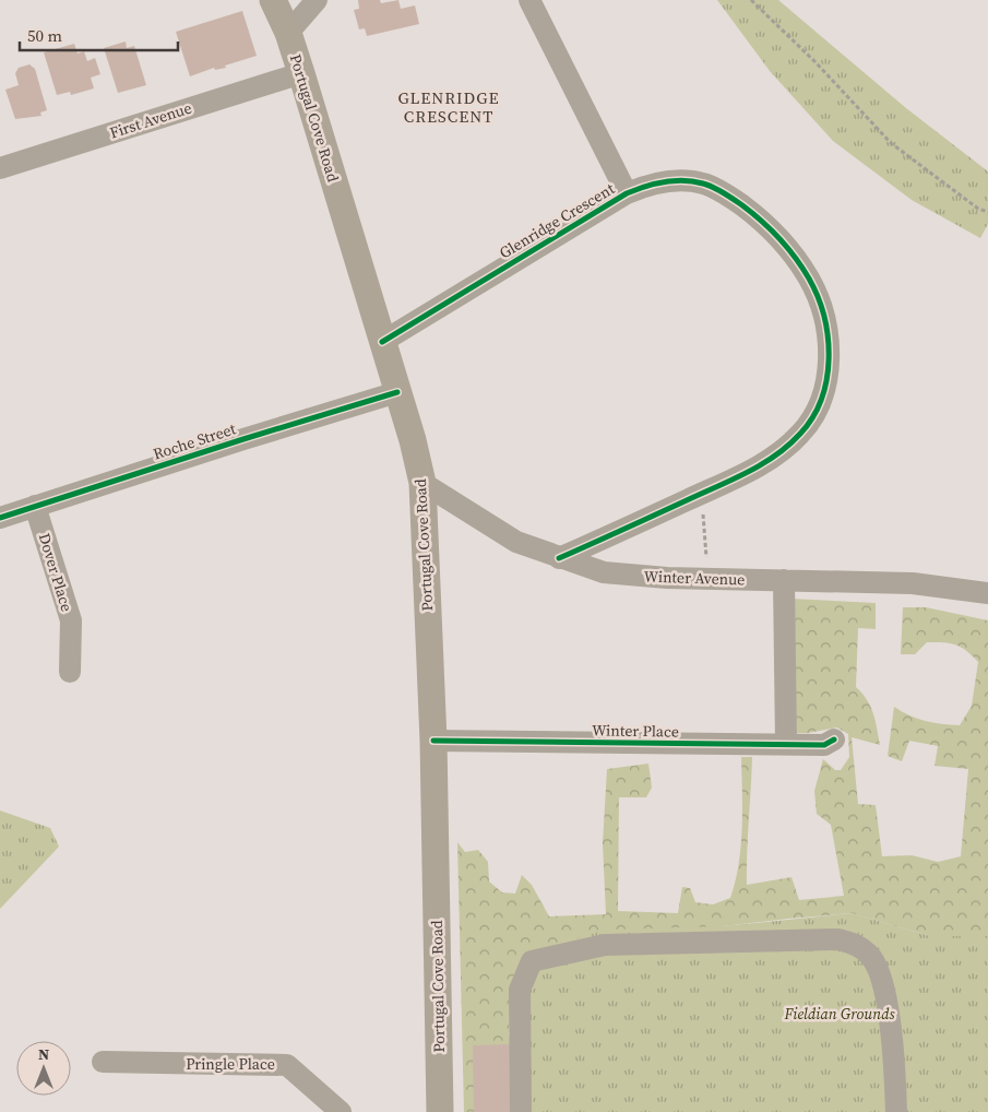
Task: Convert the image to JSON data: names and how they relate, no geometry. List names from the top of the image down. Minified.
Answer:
{"streets":{"main road":["Portugal Cove Road"],"street":["First Avenue","Glenridge Crescent","Roche Street","Dover Place","Winter Avenue","Winter Place","Pringle Place"]},"crossings":[["Portugal Cove Road","First Avenue"],["Portugal Cove Road","Glenridge Crescent"],["Portugal Cove Road","Roche Street"],["Portugal Cove Road","Winter Avenue"],["Portugal Cove Road","Winter Place"],["Glenridge Crescent","Winter Avenue"],["Roche Street","Dover Place"]],"districts":["GLENRIDGE CRESCENT"],"parks":["Fieldian Grounds"],"scale_bar":"50 m","north":"top"}
